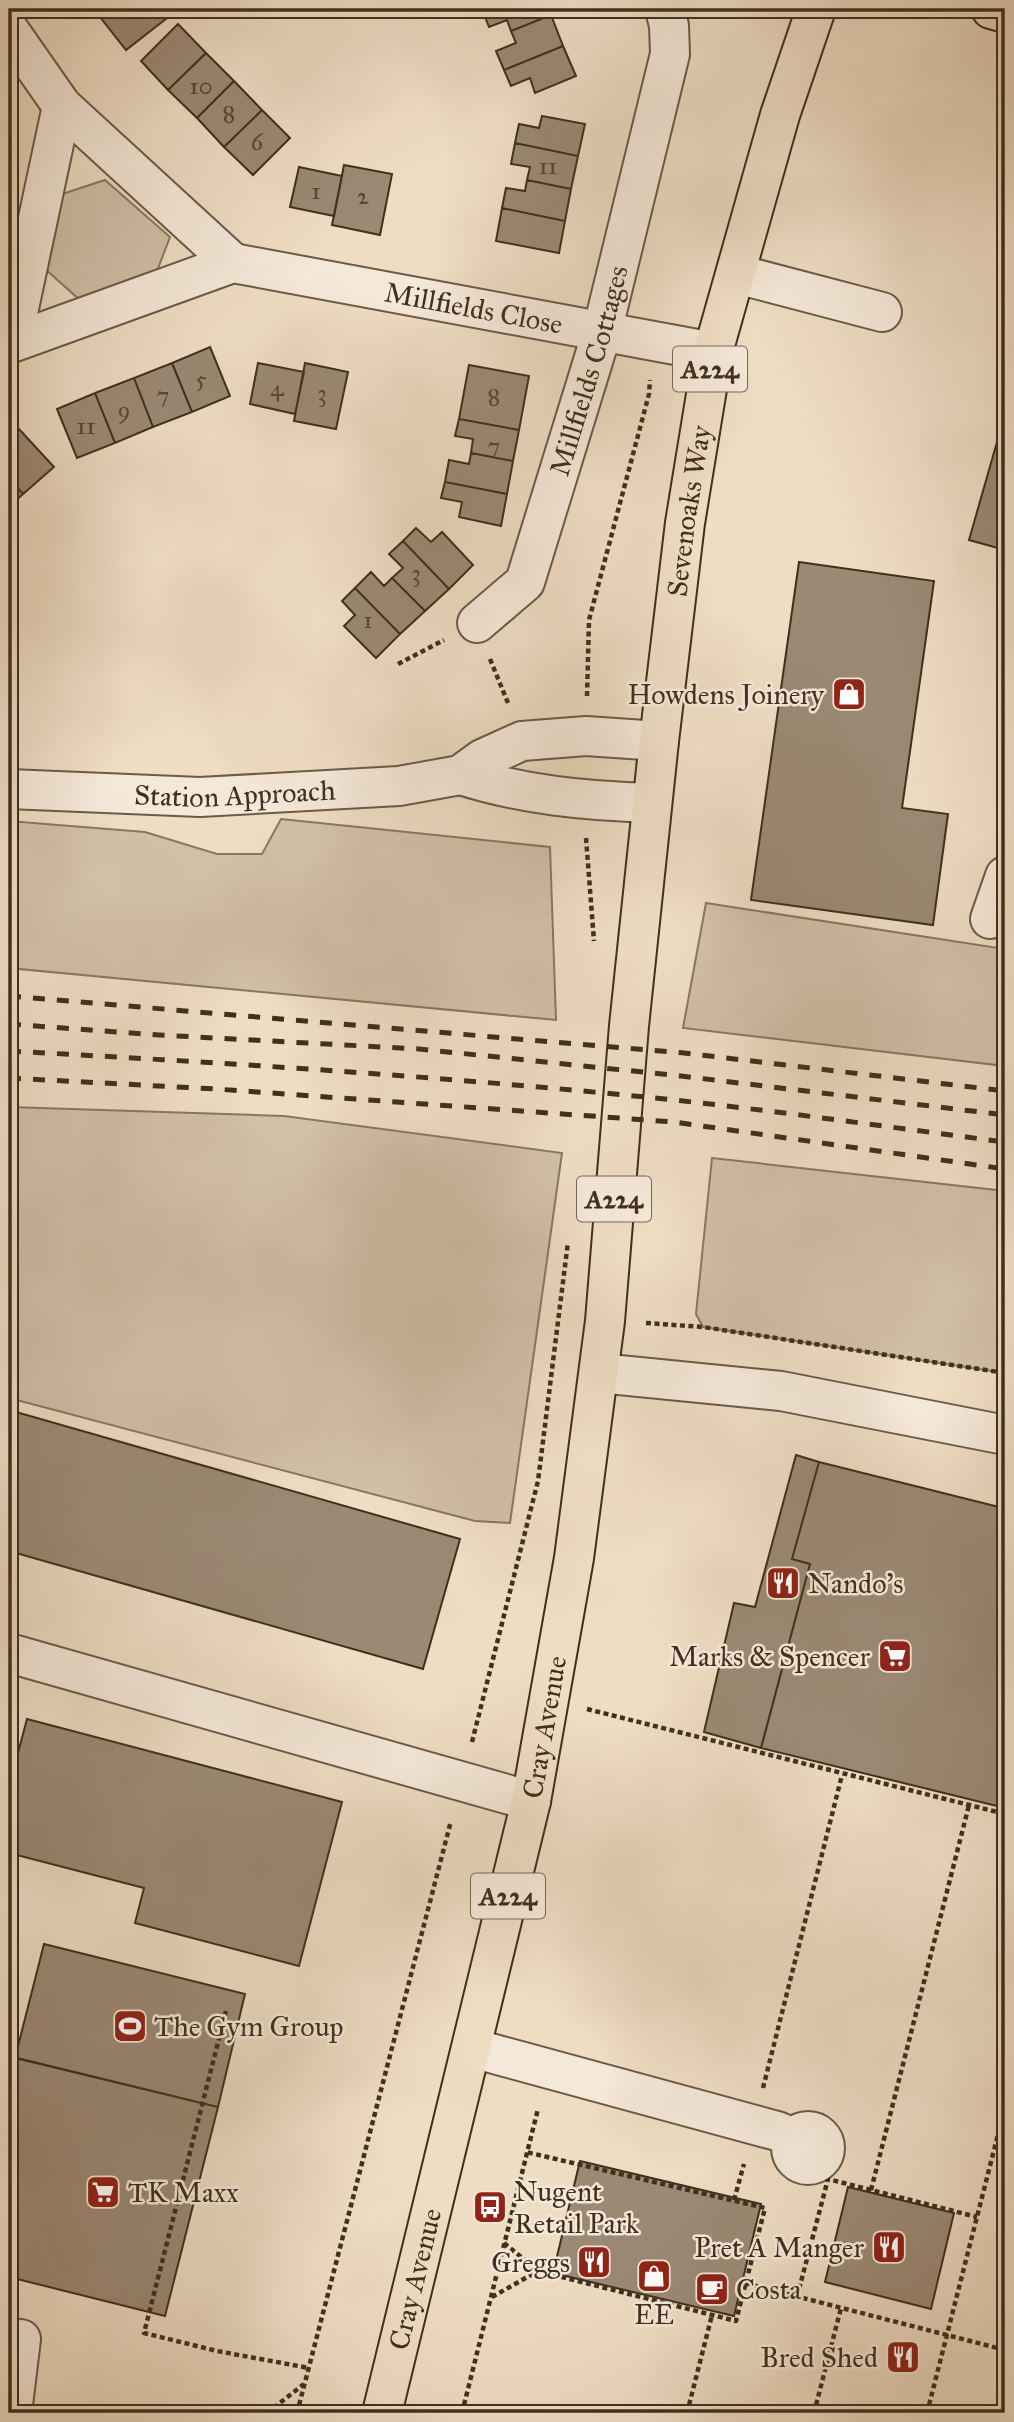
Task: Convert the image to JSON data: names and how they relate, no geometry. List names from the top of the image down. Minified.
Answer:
{"streets":{"main road":["A224","Sevenoaks Way","Cray Avenue"],"street":["Millfields Close","Millfields Cottages","Station Approach"]},"crossings":[["Millfields Close","Millfields Cottages"],["Millfields Close","Sevenoaks Way"],["Sevenoaks Way","Station Approach"],["Sevenoaks Way","Cray Avenue"]],"places":{"shop":["Howdens Joinery","EE"],"restaurant":["Nando's","Pret A Manger","Greggs","Bred Shed"],"supermarket":["Marks & Spencer","TK Maxx"],"sports":["The Gym Group"],"bus stop":["Nugent Retail Park"],"cafe":["Costa"]},"house_numbers":["10","8","6","11","1","2","5","4","3","7","8","9","11","7","3","1"]}
